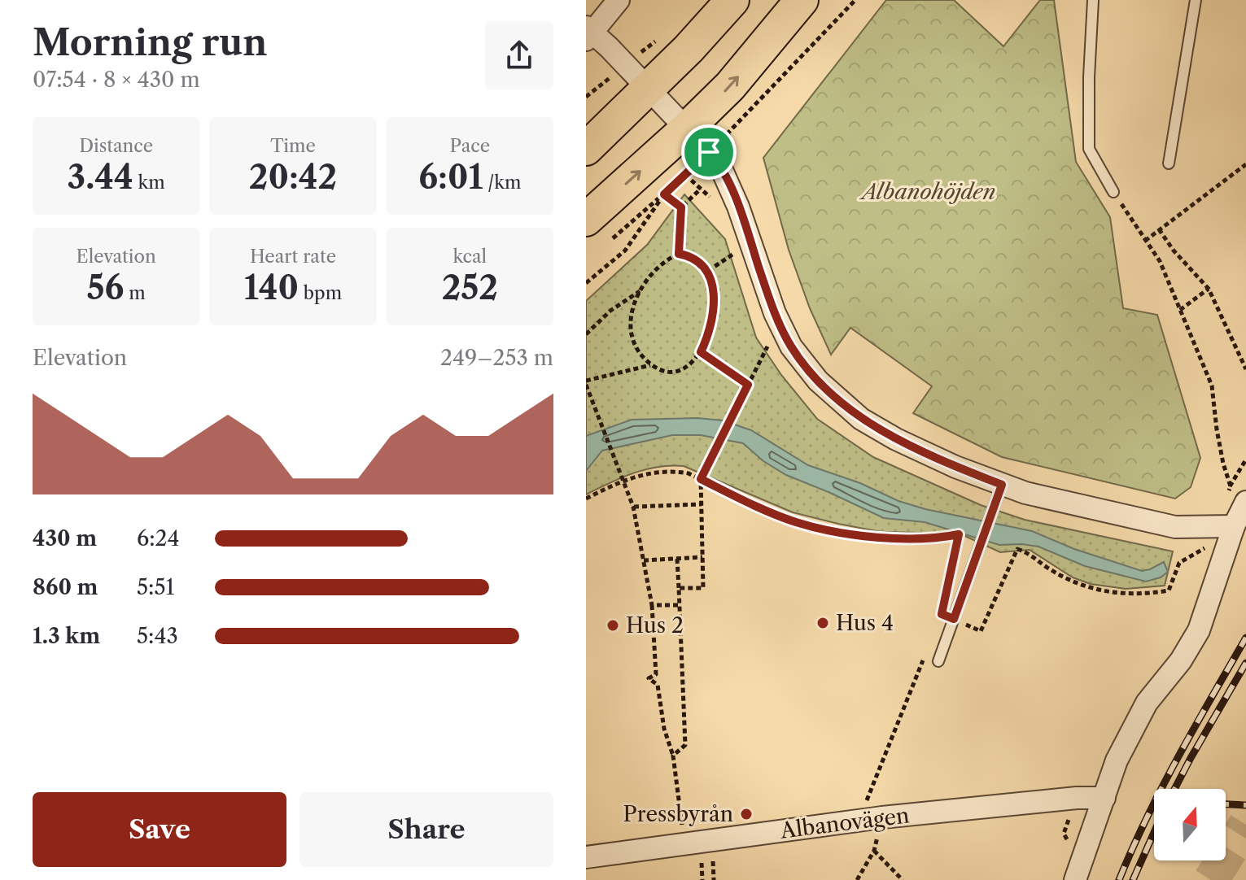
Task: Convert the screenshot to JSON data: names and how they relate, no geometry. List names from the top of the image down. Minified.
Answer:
{"streets":{"street":["Albanovägen"]},"parks":["Albanohöjden"],"places":["Hus 4","Hus 2","Pressbyrån"],"north":"top","page":{"heading":["Morning run","07:54 · 8 × 430 m"],"stats":[["Distance","3.44 km"],["Time","20:42"],["Pace","6:01 /km"],["Elevation","56 m"],["Heart rate","140 bpm"],["kcal","252"]],"chart":["Elevation","249–253 m"],"list":[{"name":"430 m","note":"6:24"},{"name":"860 m","note":"5:51"},{"name":"1.3 km","note":"5:43"}],"buttons":["Save","Share"]}}
